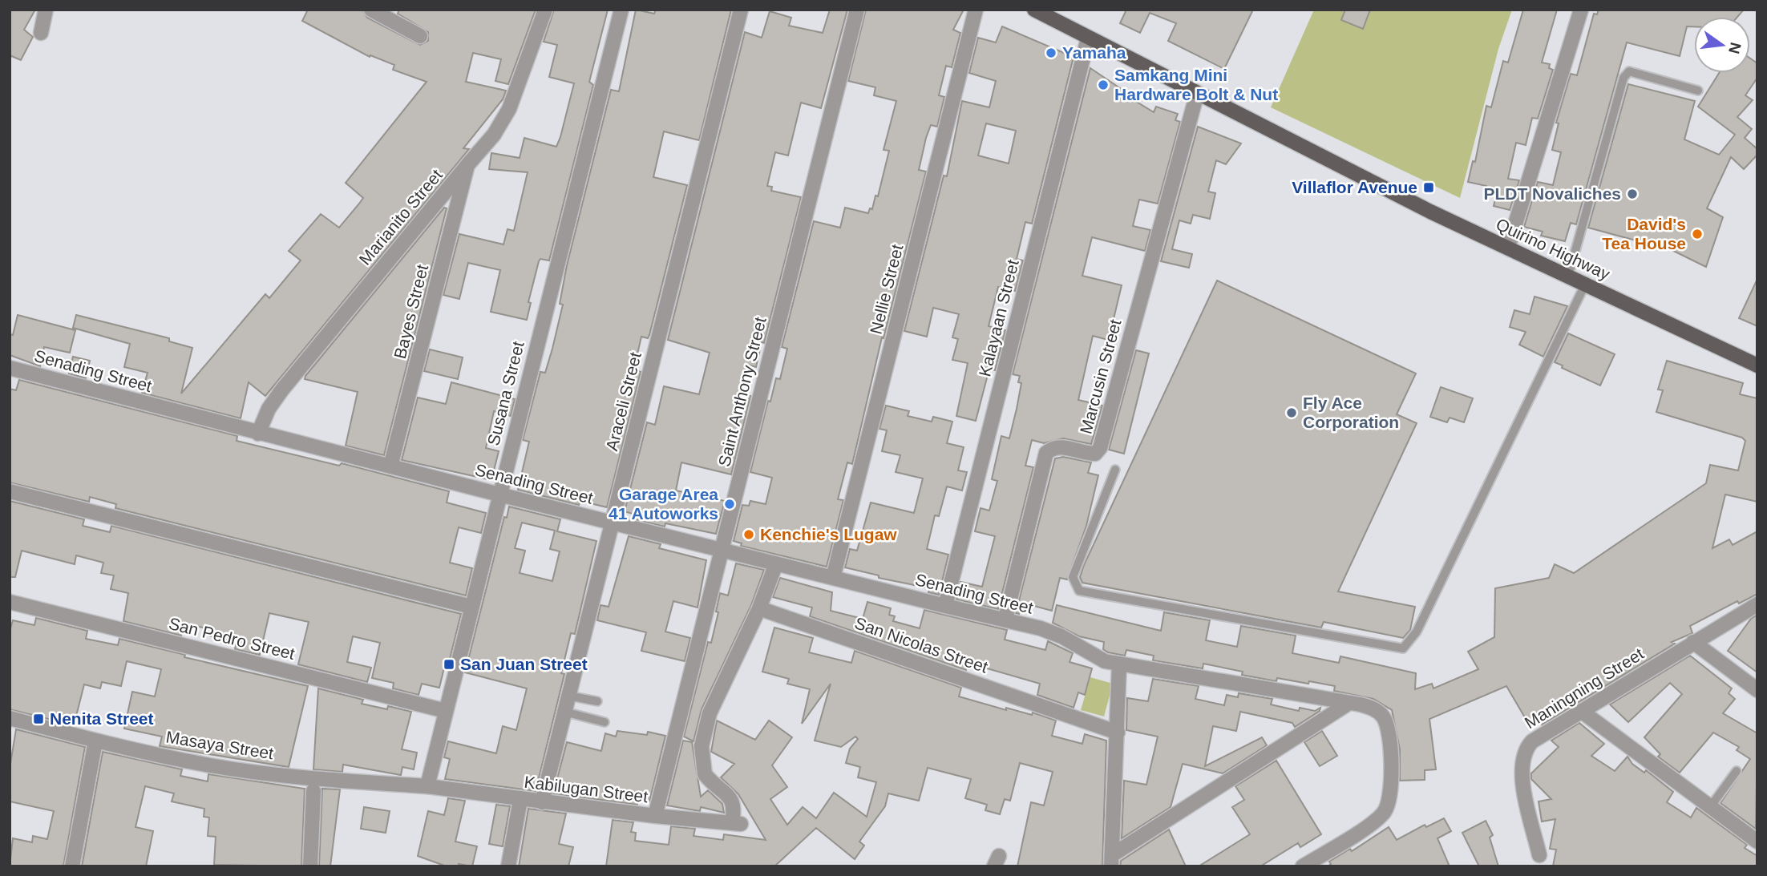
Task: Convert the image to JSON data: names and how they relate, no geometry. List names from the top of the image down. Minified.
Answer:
{"streets":{"main road":["Quirino Highway"],"street":["Marianito Street","Nellie Street","Bayes Street","Kalayaan Street","Senading Street","Marcusin Street","Saint Anthony Street","Susana Street","Araceli Street","San Pedro Street","San Nicolas Street","Maningning Street","Masaya Street","Kabilugan Street"]},"crossings":[["Marianito Street","Bayes Street"],["Marianito Street","Senading Street"],["Quirino Highway","Kalayaan Street"],["Quirino Highway","Marcusin Street"],["Nellie Street","Senading Street"],["Bayes Street","Senading Street"],["Kalayaan Street","Senading Street"],["Senading Street","Marcusin Street"],["Senading Street","Saint Anthony Street"],["Senading Street","Susana Street"],["Senading Street","Araceli Street"],["Saint Anthony Street","Kabilugan Street"],["Susana Street","San Pedro Street"],["Susana Street","Masaya Street"],["Susana Street","Kabilugan Street"],["Araceli Street","Kabilugan Street"],["San Nicolas Street","Kabilugan Street"],["Masaya Street","Kabilugan Street"]],"places":{"other":["Yamaha","Samkang Mini Hardware Bolt & Nut","PLDT Novaliches","David's Tea House","Fly Ace Corporation","Garage Area 41 Autoworks","Kenchie's Lugaw"],"transit":["Villaflor Avenue","San Juan Street","Nenita Street"]},"north":"right"}
